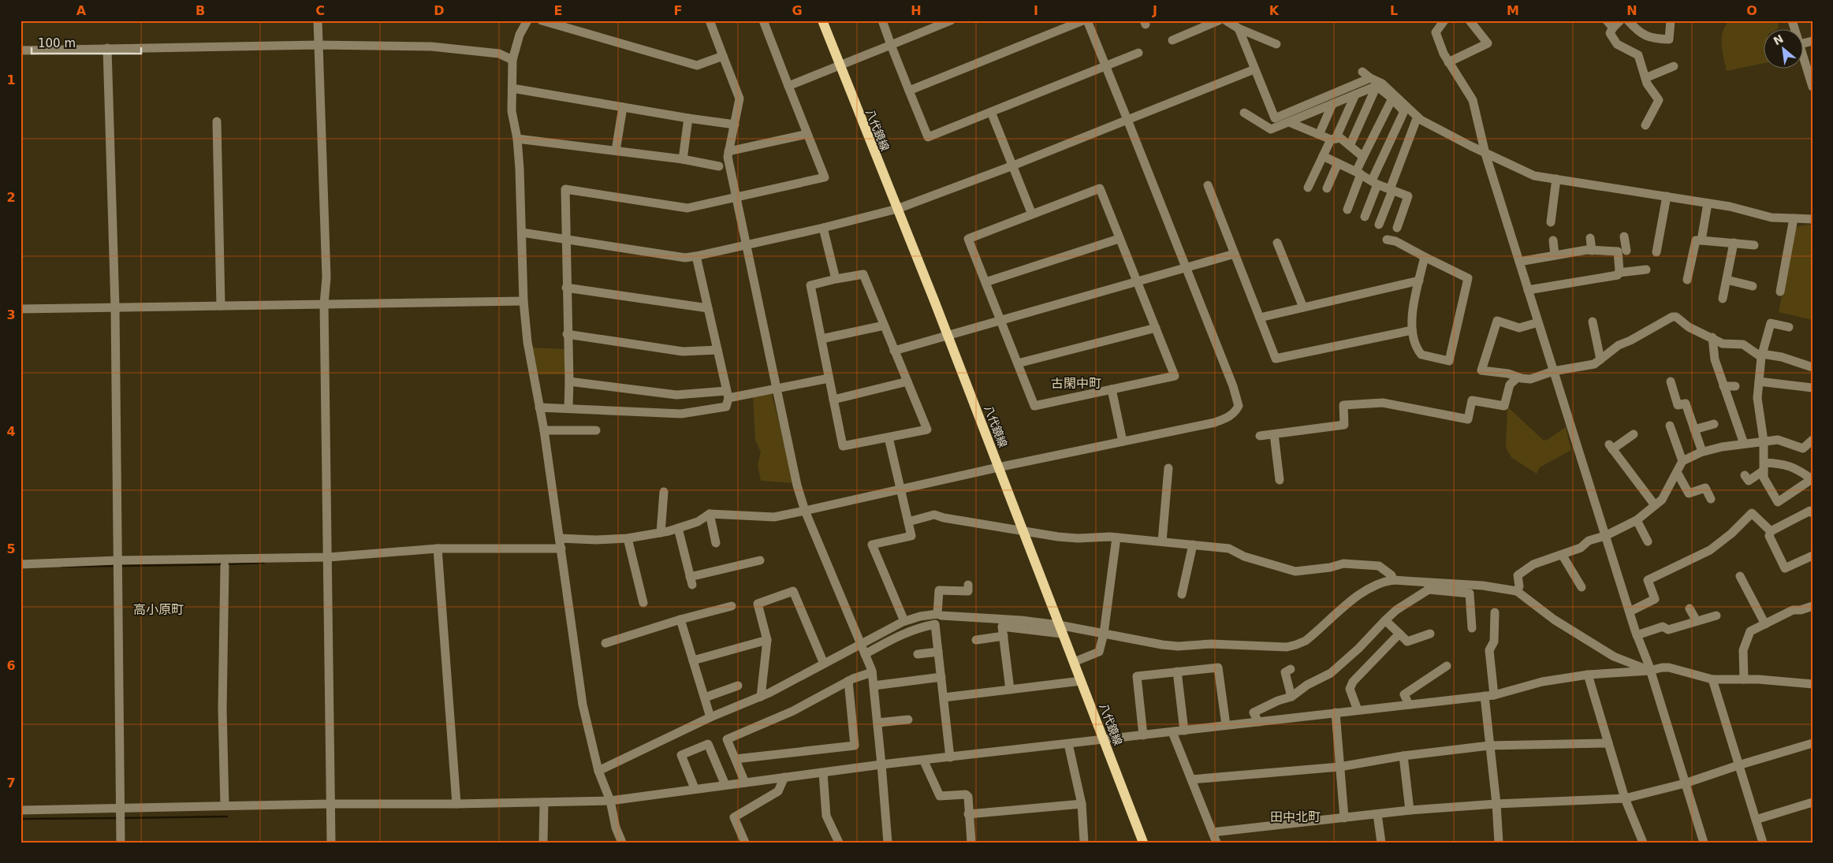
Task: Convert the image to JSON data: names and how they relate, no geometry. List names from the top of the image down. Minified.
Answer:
{"streets":{"main road":["八代鏡線"]},"districts":["古閑中町","高小原町","田中北町"],"scale_bar":"100 m","north":"top left","grid":{"columns":["A","B","C","D","E","F","G","H","I","J","K","L","M","N","O"],"rows":["1","2","3","4","5","6","7"]}}
